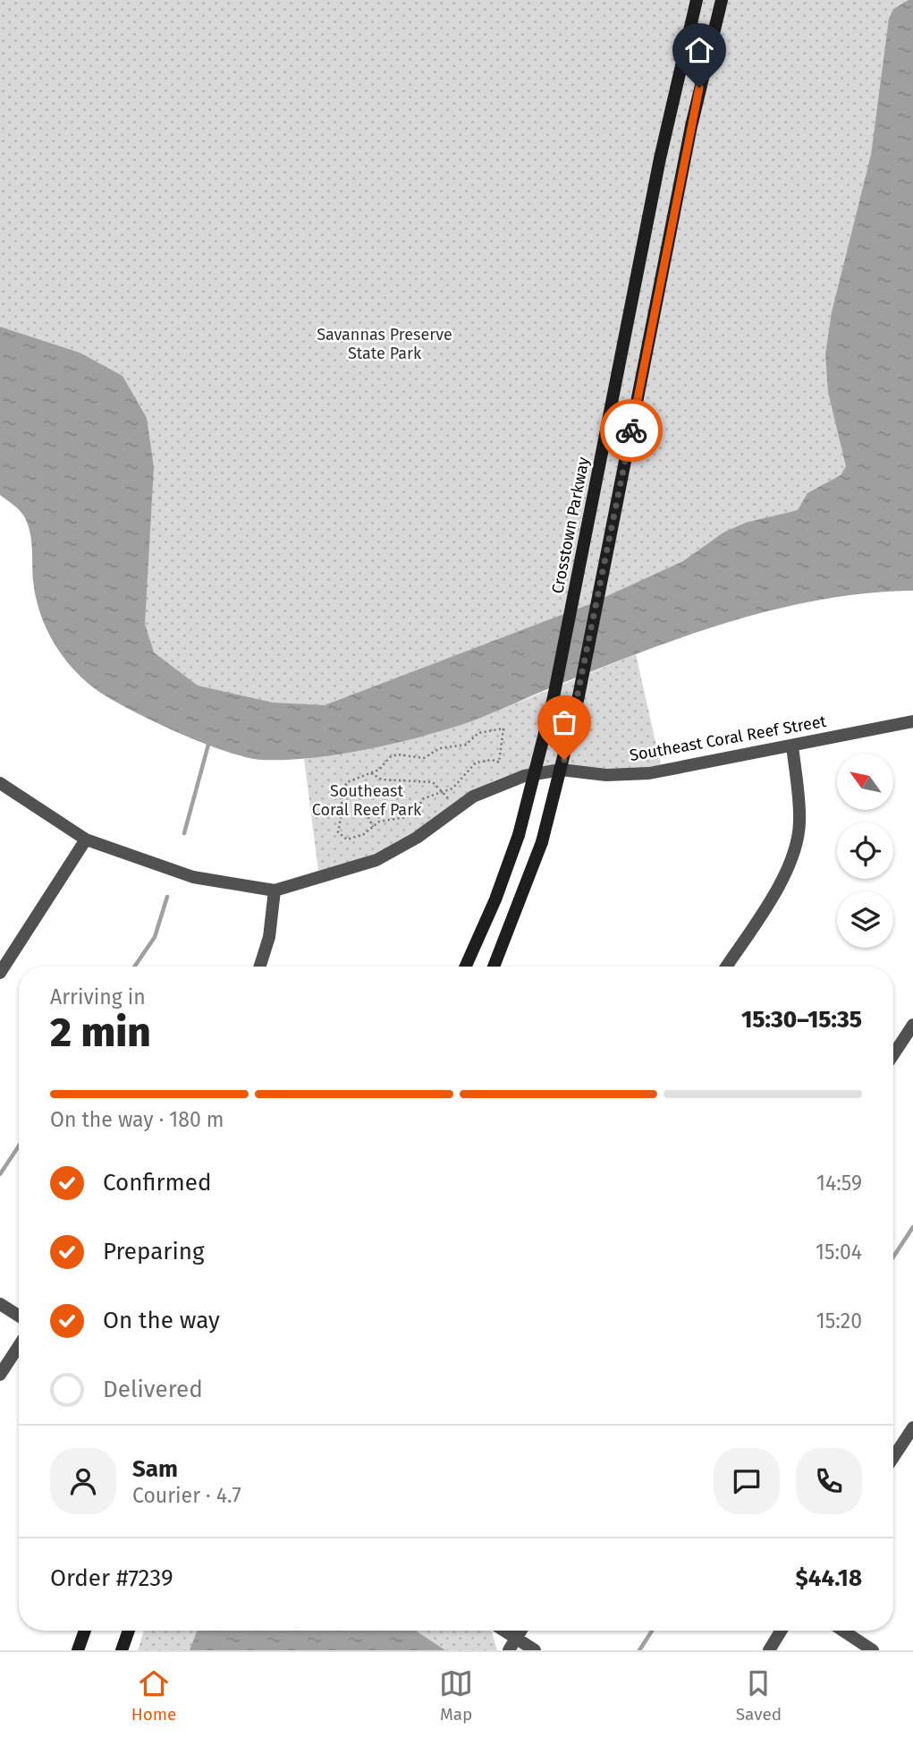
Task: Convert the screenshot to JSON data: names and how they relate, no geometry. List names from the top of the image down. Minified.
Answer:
{"streets":{"main road":["Crosstown Parkway"],"street":["Southeast Coral Reef Street"]},"parks":["Savannas Preserve State Park","Southeast Coral Reef Park"],"north":"top left","page":{"heading":["2 min","Arriving in","15:30–15:35"],"panel":["Sam","Courier · 4.7","Order #7239","$44.18"],"bar":"On the way · 180 m","list":[["Confirmed","14:59"],["Preparing","15:04"],["On the way","15:20"],"Delivered"],"tabs":["Home","Map","Saved"]}}
